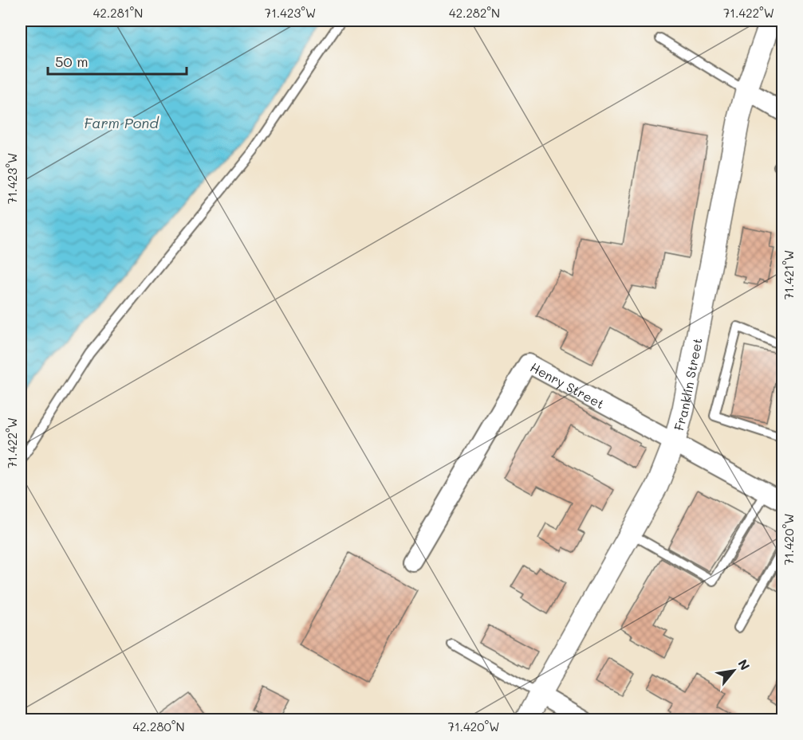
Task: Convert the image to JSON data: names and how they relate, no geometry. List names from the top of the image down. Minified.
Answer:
{"streets":{"street":["Franklin Street","Henry Street"]},"crossings":[["Franklin Street","Henry Street"]],"water":["Farm Pond"],"scale_bar":"50 m","north":"top right","coordinates":["42.281°N","71.423°W","42.282°N","71.422°W","71.421°W","71.420°W","42.280°N"]}
